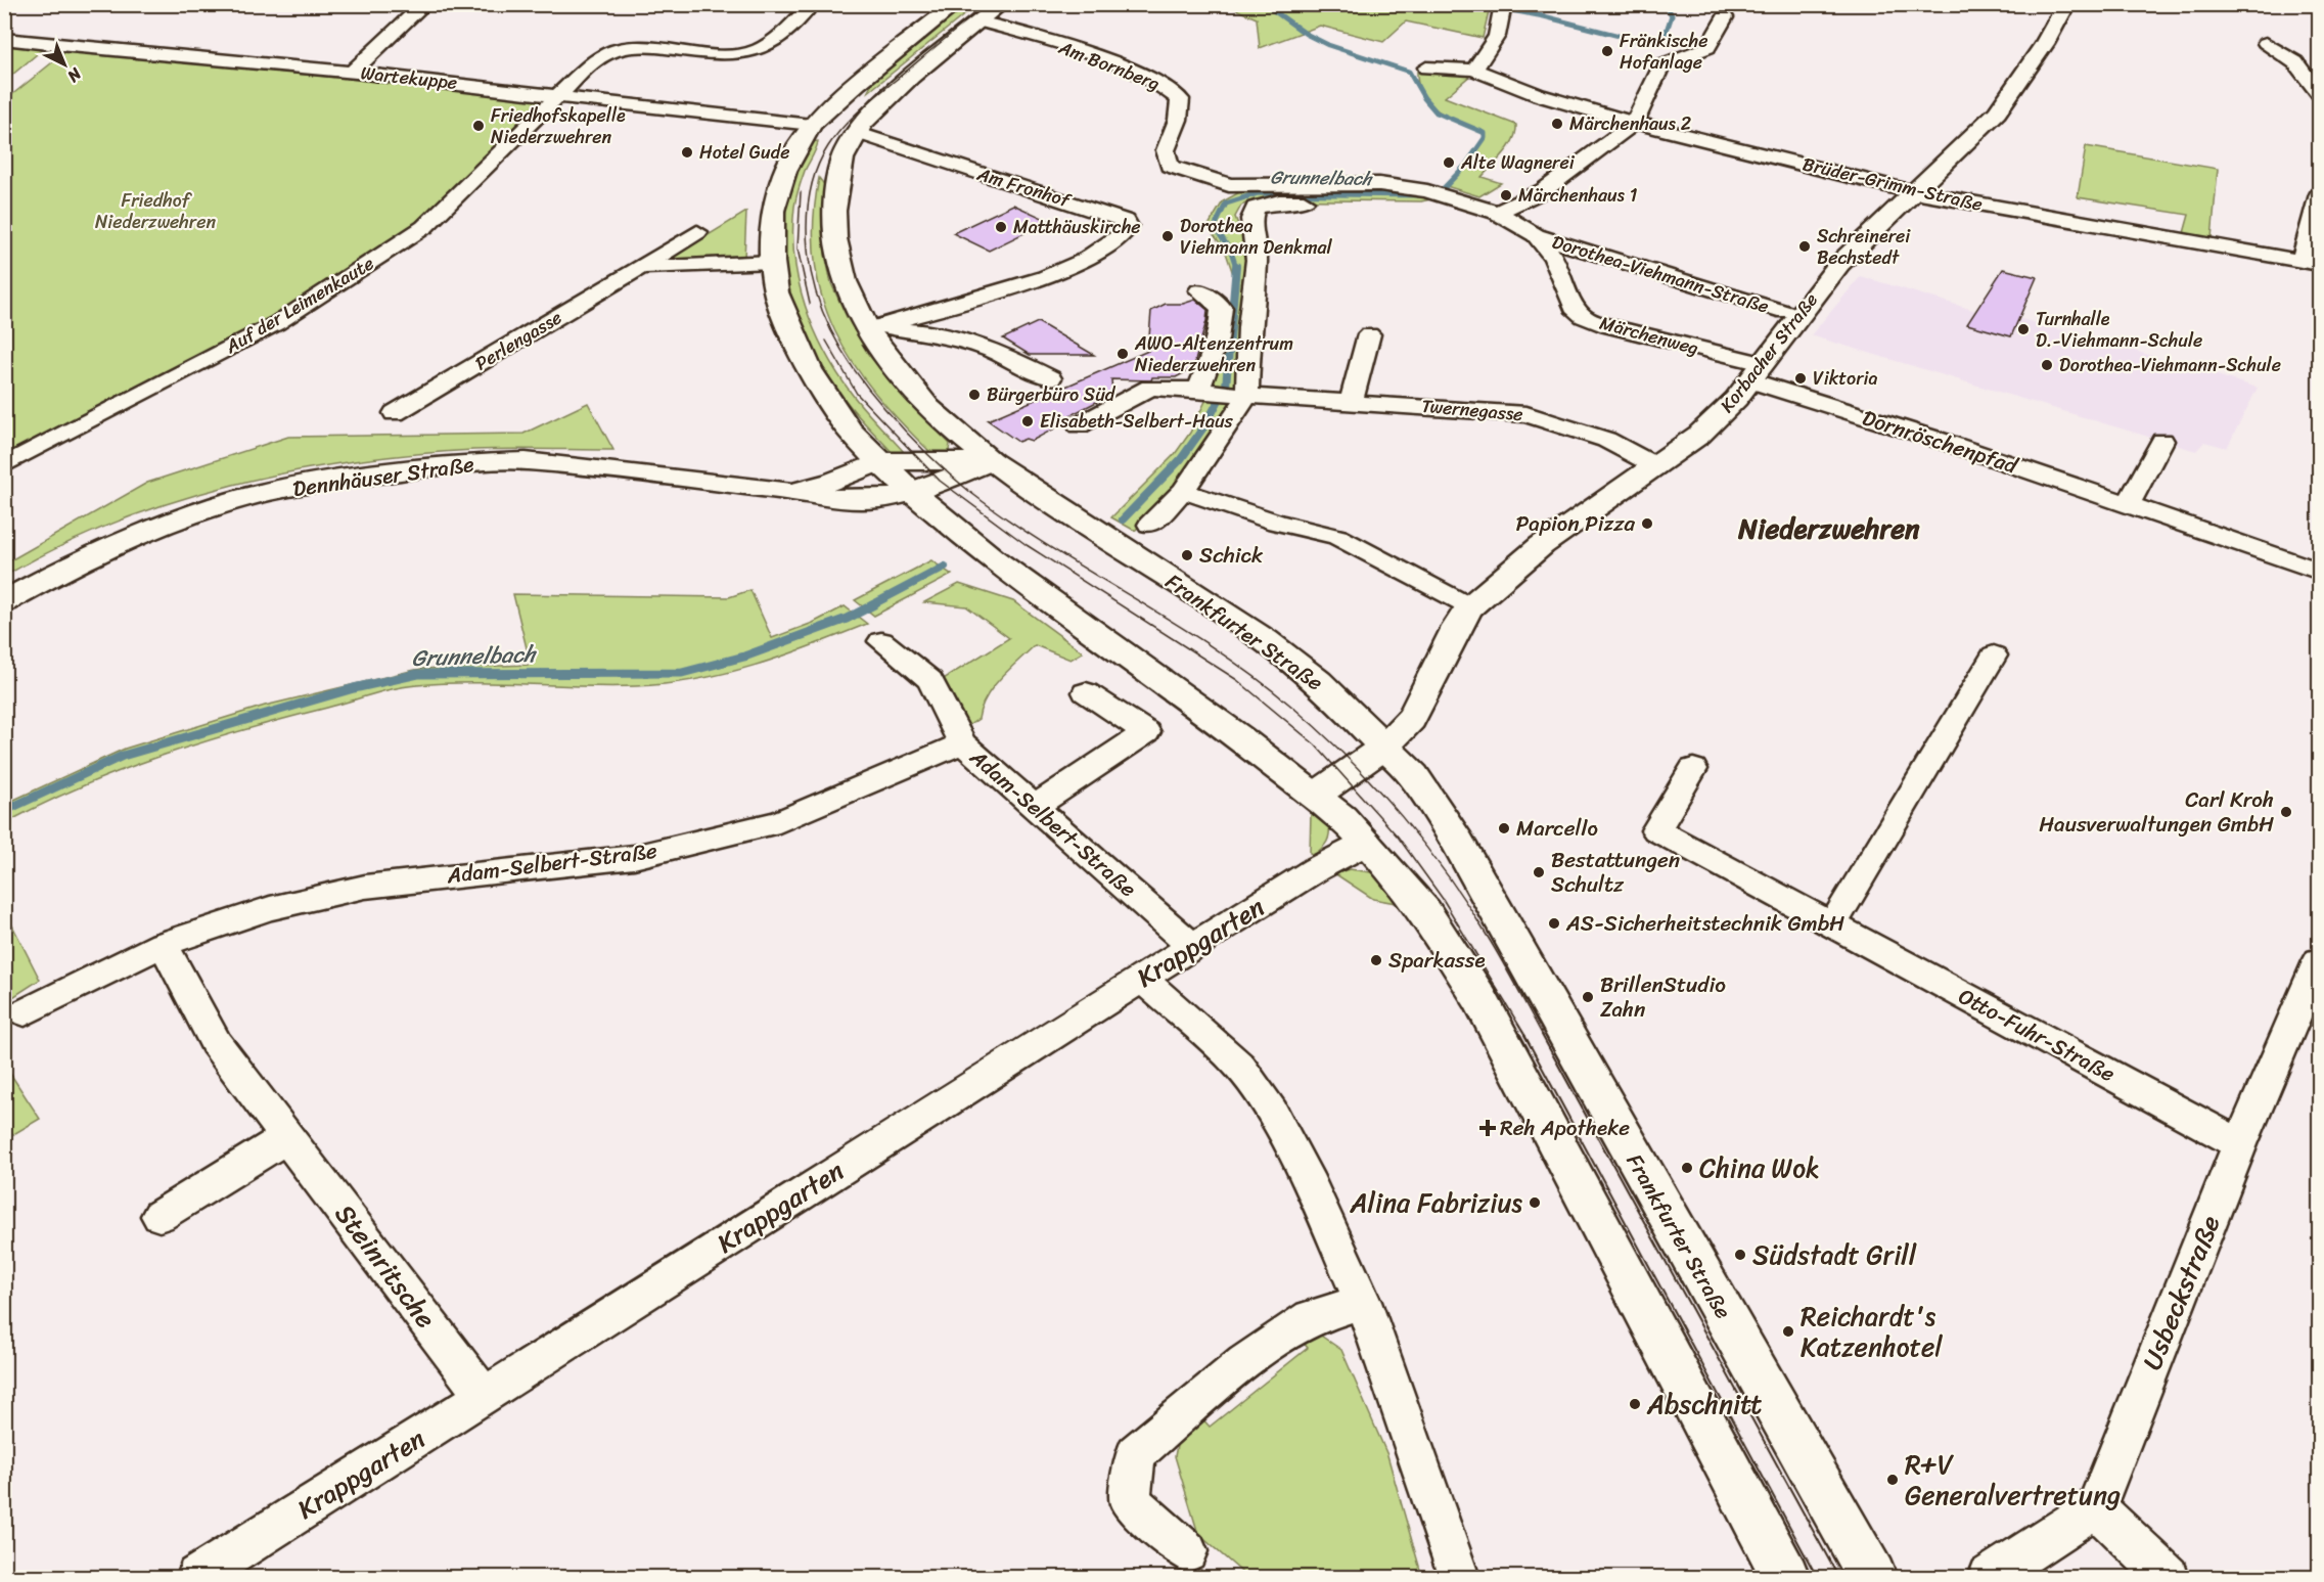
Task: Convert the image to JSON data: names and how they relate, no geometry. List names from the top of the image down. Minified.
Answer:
{"streets":{"main road":["Korbacher Straße","Dennhäuser Straße","Frankfurter Straße"],"street":["Am Bornberg","Wartekuppe","Brüder-Grimm-Straße","Am Fronhof","Dorothea-Viehmann-Straße","Auf der Leimenkaute","Märchenweg","Perlengasse","Twernegasse","Dornröschenpfad","Adam-Selbert-Straße","Krappgarten","Otto-Fuhr-Straße","Steinritsche","Usbeckstraße"]},"crossings":[["Am Bornberg","Märchenweg"],["Am Bornberg","Frankfurter Straße"],["Wartekuppe","Auf der Leimenkaute"],["Brüder-Grimm-Straße","Korbacher Straße"],["Am Fronhof","Frankfurter Straße"],["Dorothea-Viehmann-Straße","Märchenweg"],["Märchenweg","Korbacher Straße"],["Märchenweg","Dornröschenpfad"],["Korbacher Straße","Twernegasse"],["Korbacher Straße","Dornröschenpfad"],["Korbacher Straße","Frankfurter Straße"],["Dennhäuser Straße","Frankfurter Straße"],["Adam-Selbert-Straße","Krappgarten"],["Adam-Selbert-Straße","Steinritsche"],["Krappgarten","Steinritsche"],["Otto-Fuhr-Straße","Usbeckstraße"]],"districts":["Niederzwehren"],"water":["Grunnelbach"],"parks":["Friedhof Niederzwehren"],"places":{"other":["Fränkische Hofanlage","Märchenhaus 2","Friedhofskapelle Niederzwehren","Hotel Gude","Alte Wagnerei","Märchenhaus 1","Matthäuskirche","Dorothea Viehmann Denkmal","Schreinerei Bechstedt","Turnhalle D.-Viehmann-Schule","AWO-Altenzentrum Niederzwehren","Dorothea-Viehmann-Schule","Viktoria","Bürgerbüro Süd","Elisabeth-Selbert-Haus","Papion Pizza","Schick","Carl Kroh Hausverwaltungen GmbH","Marcello","Bestattungen Schultz","AS-Sicherheitstechnik GmbH","Sparkasse","BrillenStudio Zahn","China Wok","Alina Fabrizius","Südstadt Grill","Reichardt's Katzenhotel","Abschnitt","R+V Generalvertretung"],"health":["Reh Apotheke"]},"north":"bottom right"}
